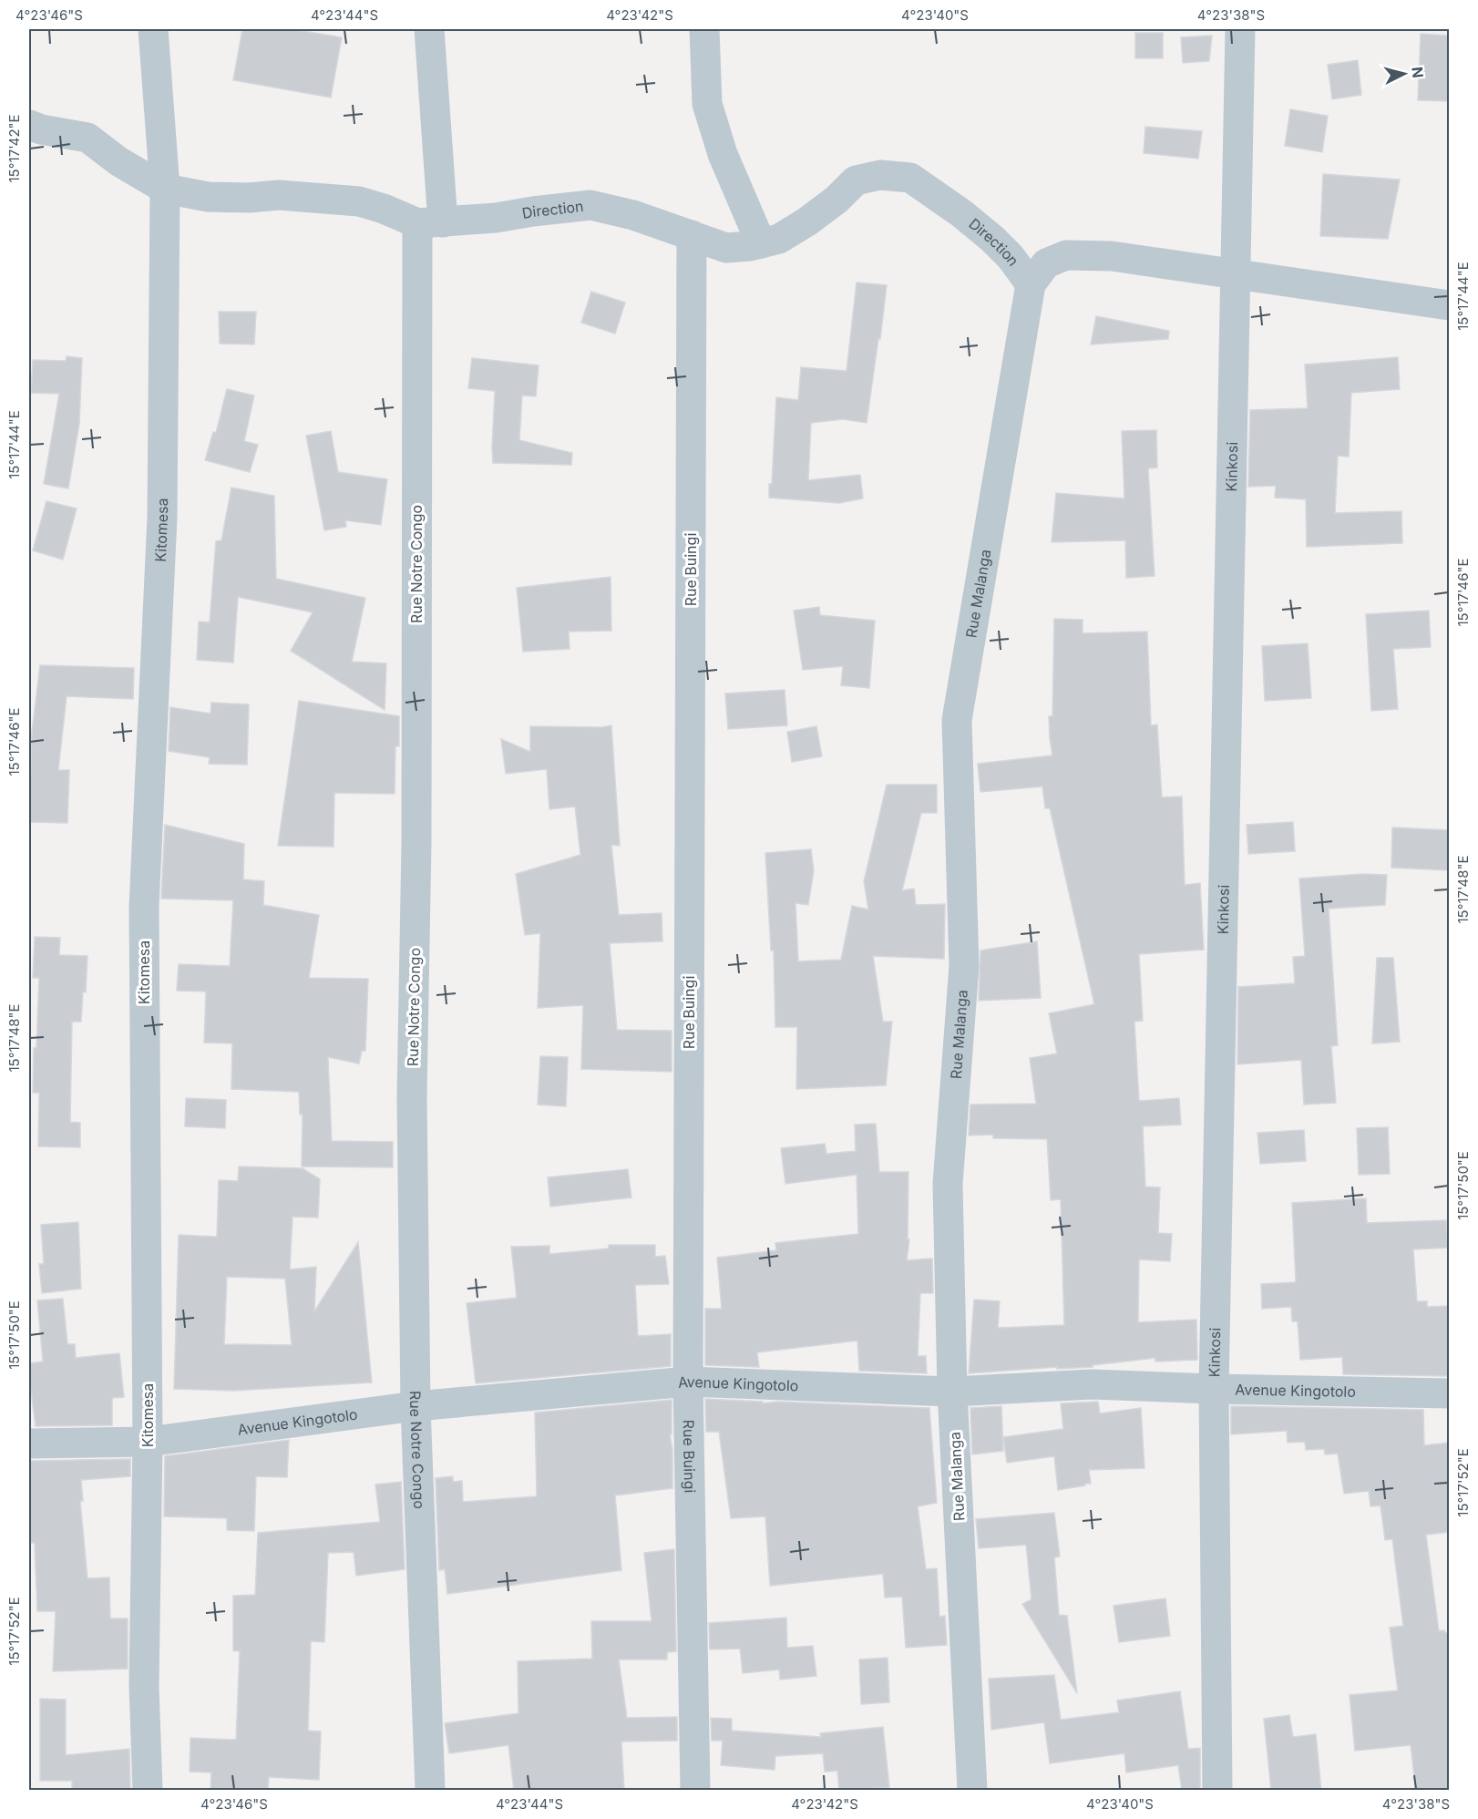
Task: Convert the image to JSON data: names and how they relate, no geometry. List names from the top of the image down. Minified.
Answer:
{"streets":{"street":["Direction","Kinkosi","Kitomesa","Rue Notre Congo","Rue Buingi","Rue Malanga","Avenue Kingotolo"]},"crossings":[["Direction","Kitomesa"],["Direction","Rue Notre Congo"],["Direction","Rue Buingi"],["Direction","Rue Malanga"],["Kinkosi","Avenue Kingotolo"],["Kitomesa","Avenue Kingotolo"],["Rue Notre Congo","Avenue Kingotolo"],["Rue Buingi","Avenue Kingotolo"],["Rue Malanga","Avenue Kingotolo"]],"north":"right","coordinates":["4°23'46\"S","4°23'44\"S","4°23'42\"S","4°23'40\"S","4°23'38\"S","15°17'42\"E","15°17'44\"E","15°17'46\"E","15°17'48\"E","15°17'50\"E","15°17'52\"E"]}
